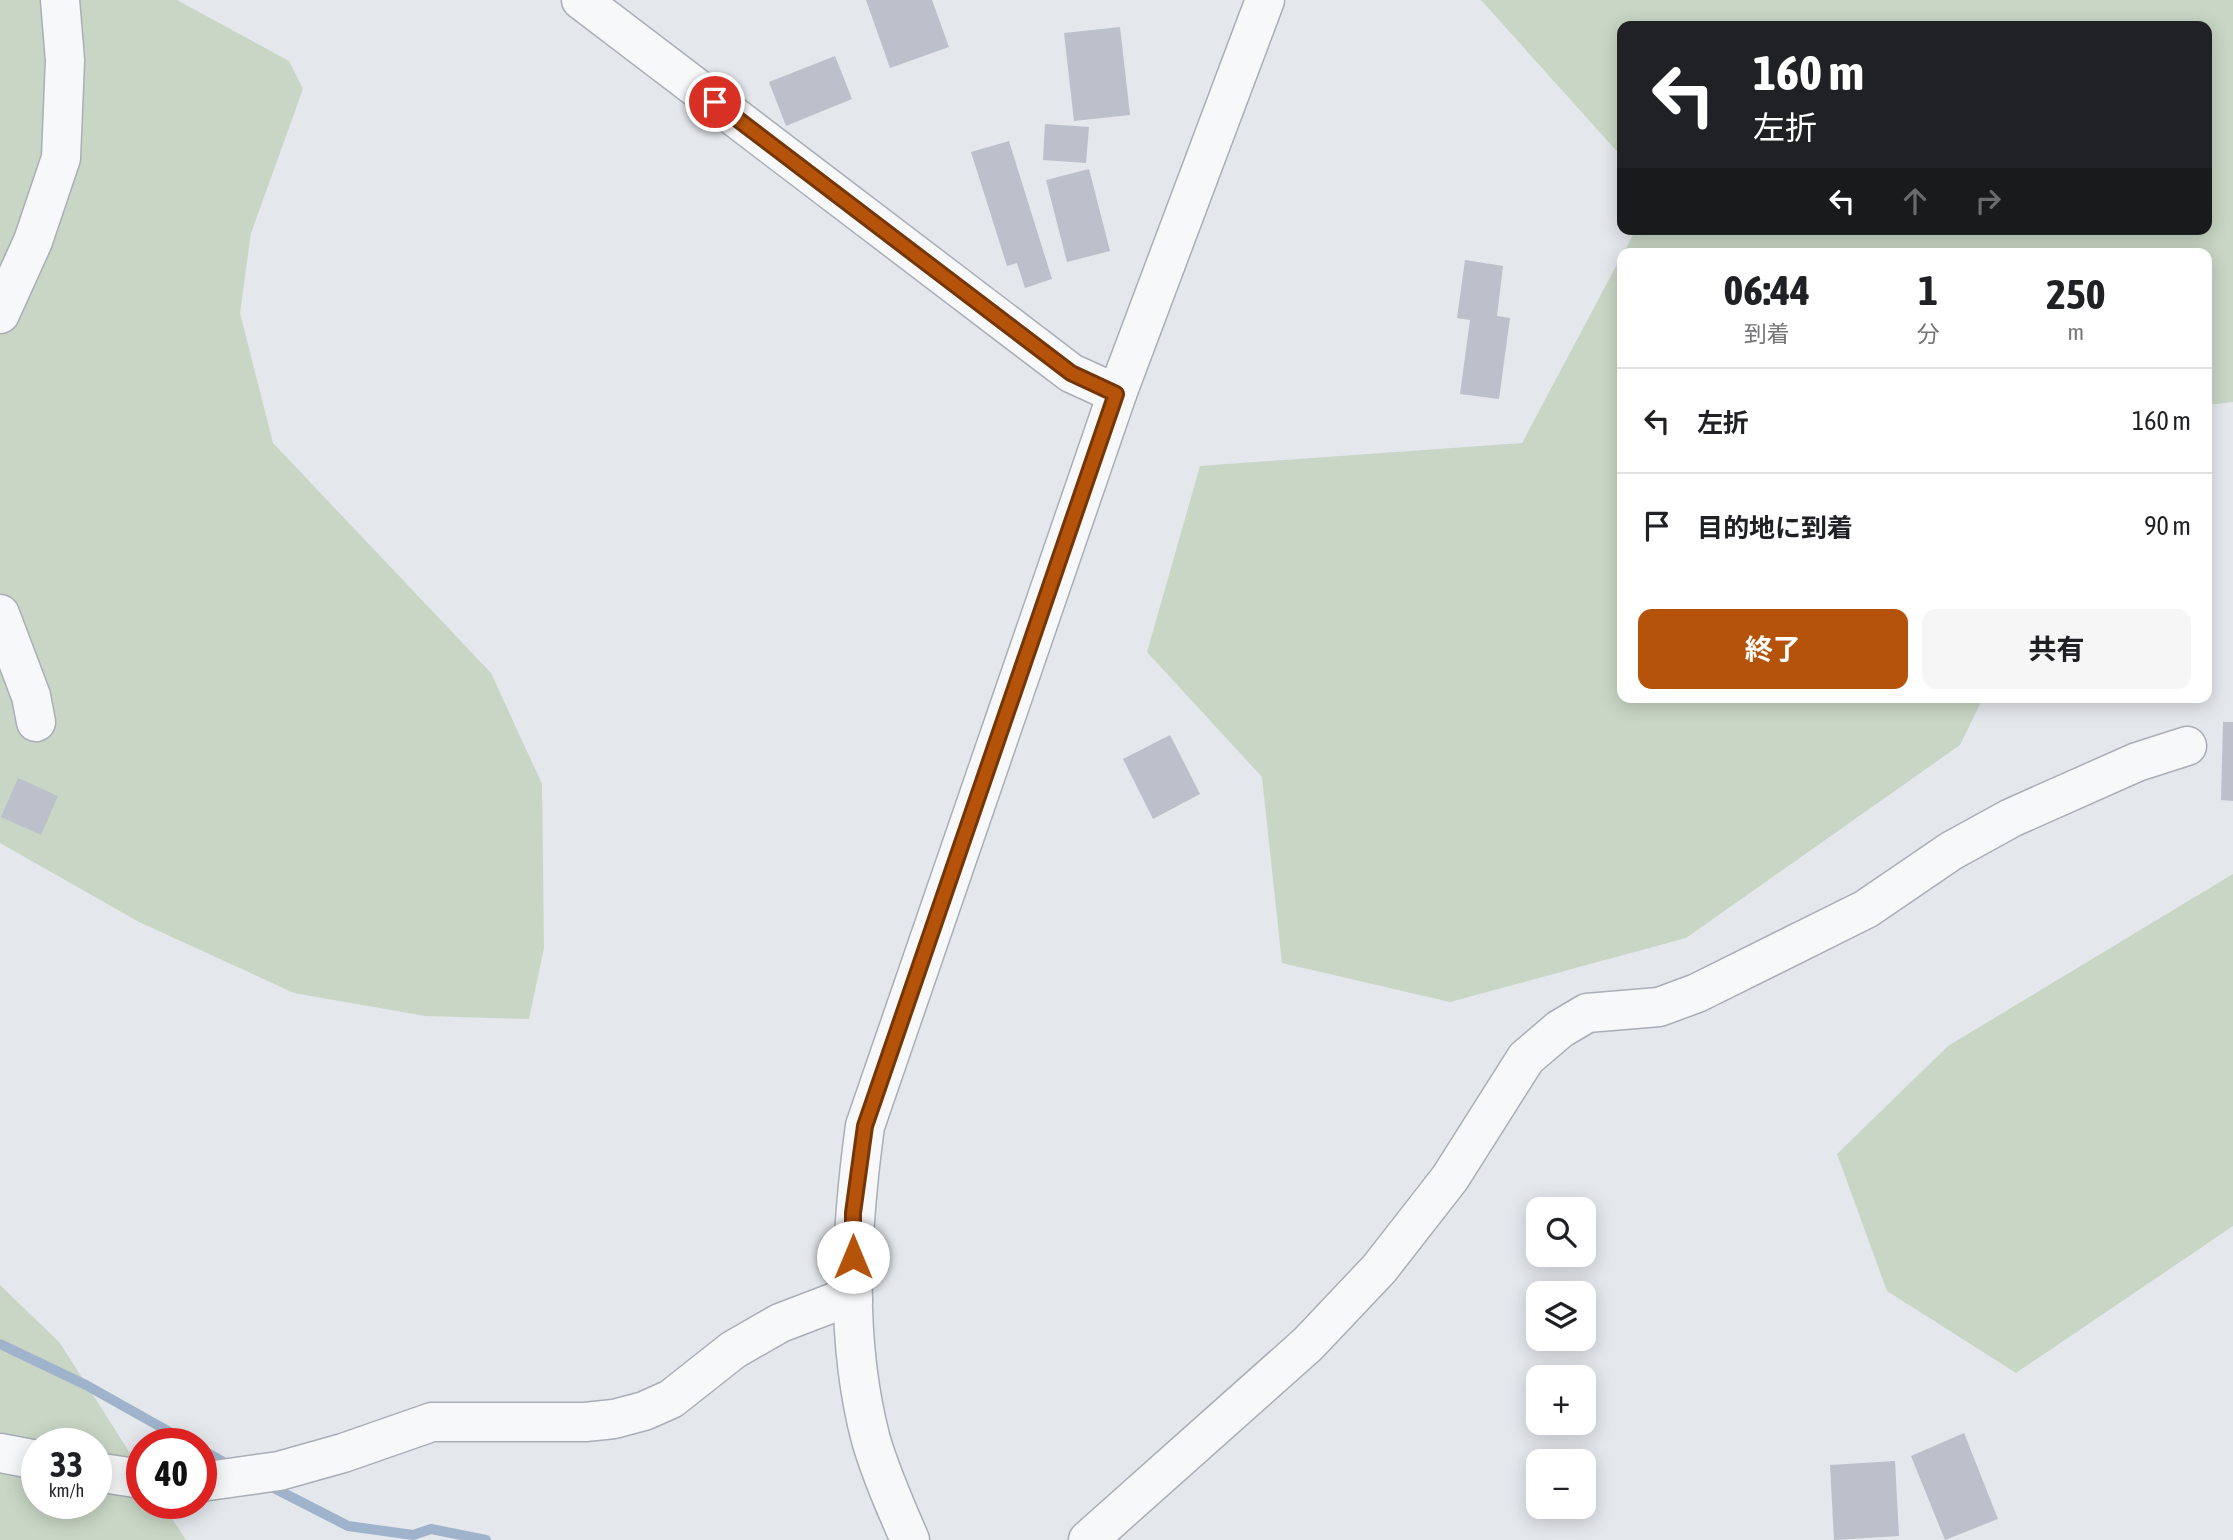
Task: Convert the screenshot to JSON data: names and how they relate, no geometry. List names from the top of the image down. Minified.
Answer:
{"page":{"turn":["160 m","左折"],"eta":["06:44","到着","1","分","250","m"],"list":[{"name":"左折","value":"160 m"},{"name":"目的地に到着","value":"90 m"}],"buttons":["終了","共有"],"map_buttons":["+","−"],"speed":"33 km/h","limit":"40"}}
